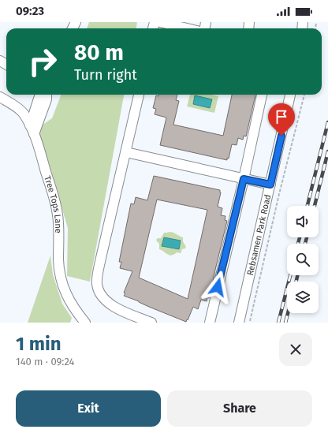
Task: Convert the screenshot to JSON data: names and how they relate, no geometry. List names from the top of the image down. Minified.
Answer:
{"streets":{"street":["Tree Tops Lane","Rebsamen Park Road"]},"page":{"status":"09:23","turn":["80 m","Turn right"],"heading":["1 min","140 m · 09:24"],"buttons":["Exit","Share"]}}
